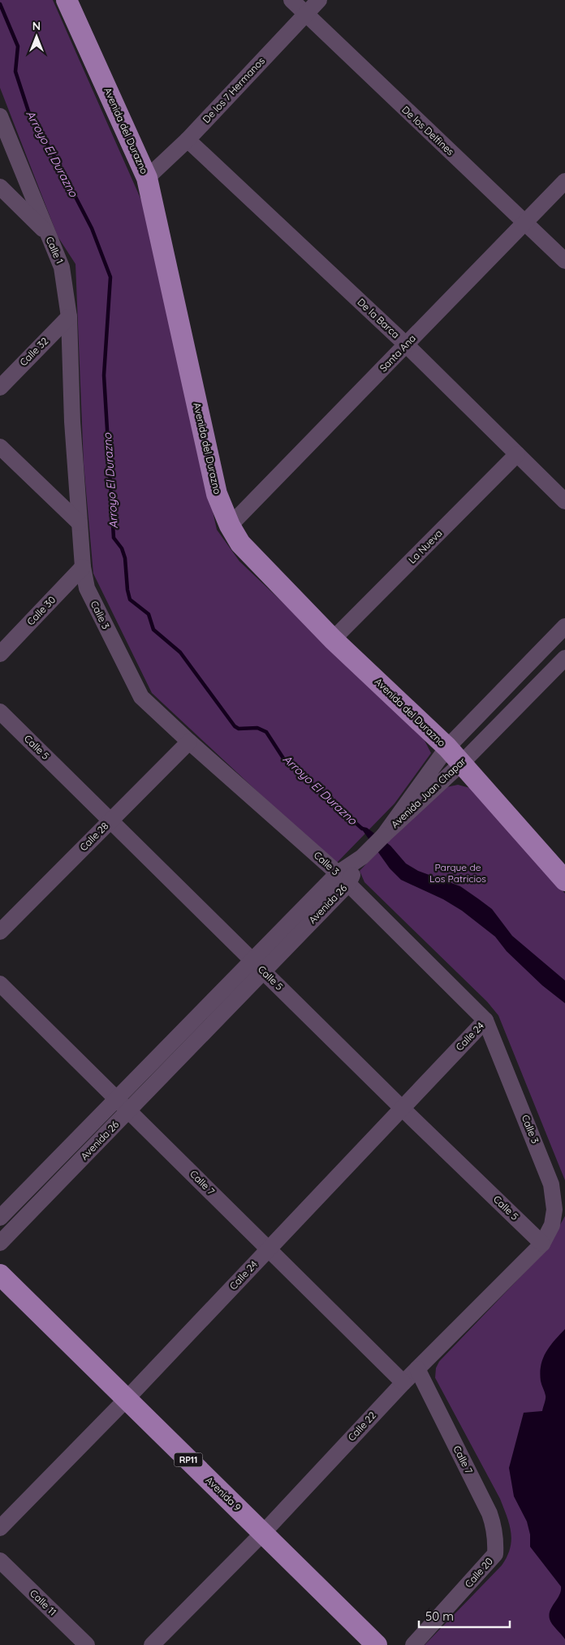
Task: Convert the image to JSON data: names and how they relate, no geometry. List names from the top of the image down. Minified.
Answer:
{"streets":{"main road":["Avenida del Durazno","RP11","Avenida 9"],"street":["De los 7 Hermanos","De los Delfines","Calle 1","De la Barca","Calle 32","Santa Ana","La Nueva","Calle 30","Calle 3","Calle 5","Avenida Juan Chapar","Calle 28","Avenida 26","Calle 24","Calle 7","Calle 22","Calle 20","Calle 11"]},"crossings":[["De los 7 Hermanos","Avenida del Durazno"],["De los 7 Hermanos","De los Delfines"],["De los 7 Hermanos","De la Barca"],["Avenida del Durazno","Santa Ana"],["Avenida del Durazno","La Nueva"],["Avenida del Durazno","Avenida Juan Chapar"],["De los Delfines","Santa Ana"],["Calle 1","Calle 32"],["Calle 1","Calle 3"],["De la Barca","Santa Ana"],["De la Barca","La Nueva"],["Calle 30","Calle 3"],["Calle 3","Calle 28"],["Calle 3","Avenida 26"],["Calle 3","Calle 24"],["Calle 3","Calle 22"],["Calle 5","Calle 28"],["Calle 5","Avenida 26"],["Calle 5","Calle 24"],["Calle 5","Calle 22"],["Avenida Juan Chapar","Avenida 26"],["Avenida 26","Calle 7"],["Calle 24","Calle 7"],["Calle 24","Avenida 9"],["Calle 7","Calle 22"],["Calle 7","Calle 20"],["Calle 22","Avenida 9"]],"water":["Arroyo El Durazno"],"parks":["Parque de Los Patricios"],"scale_bar":"50 m","north":"top"}
